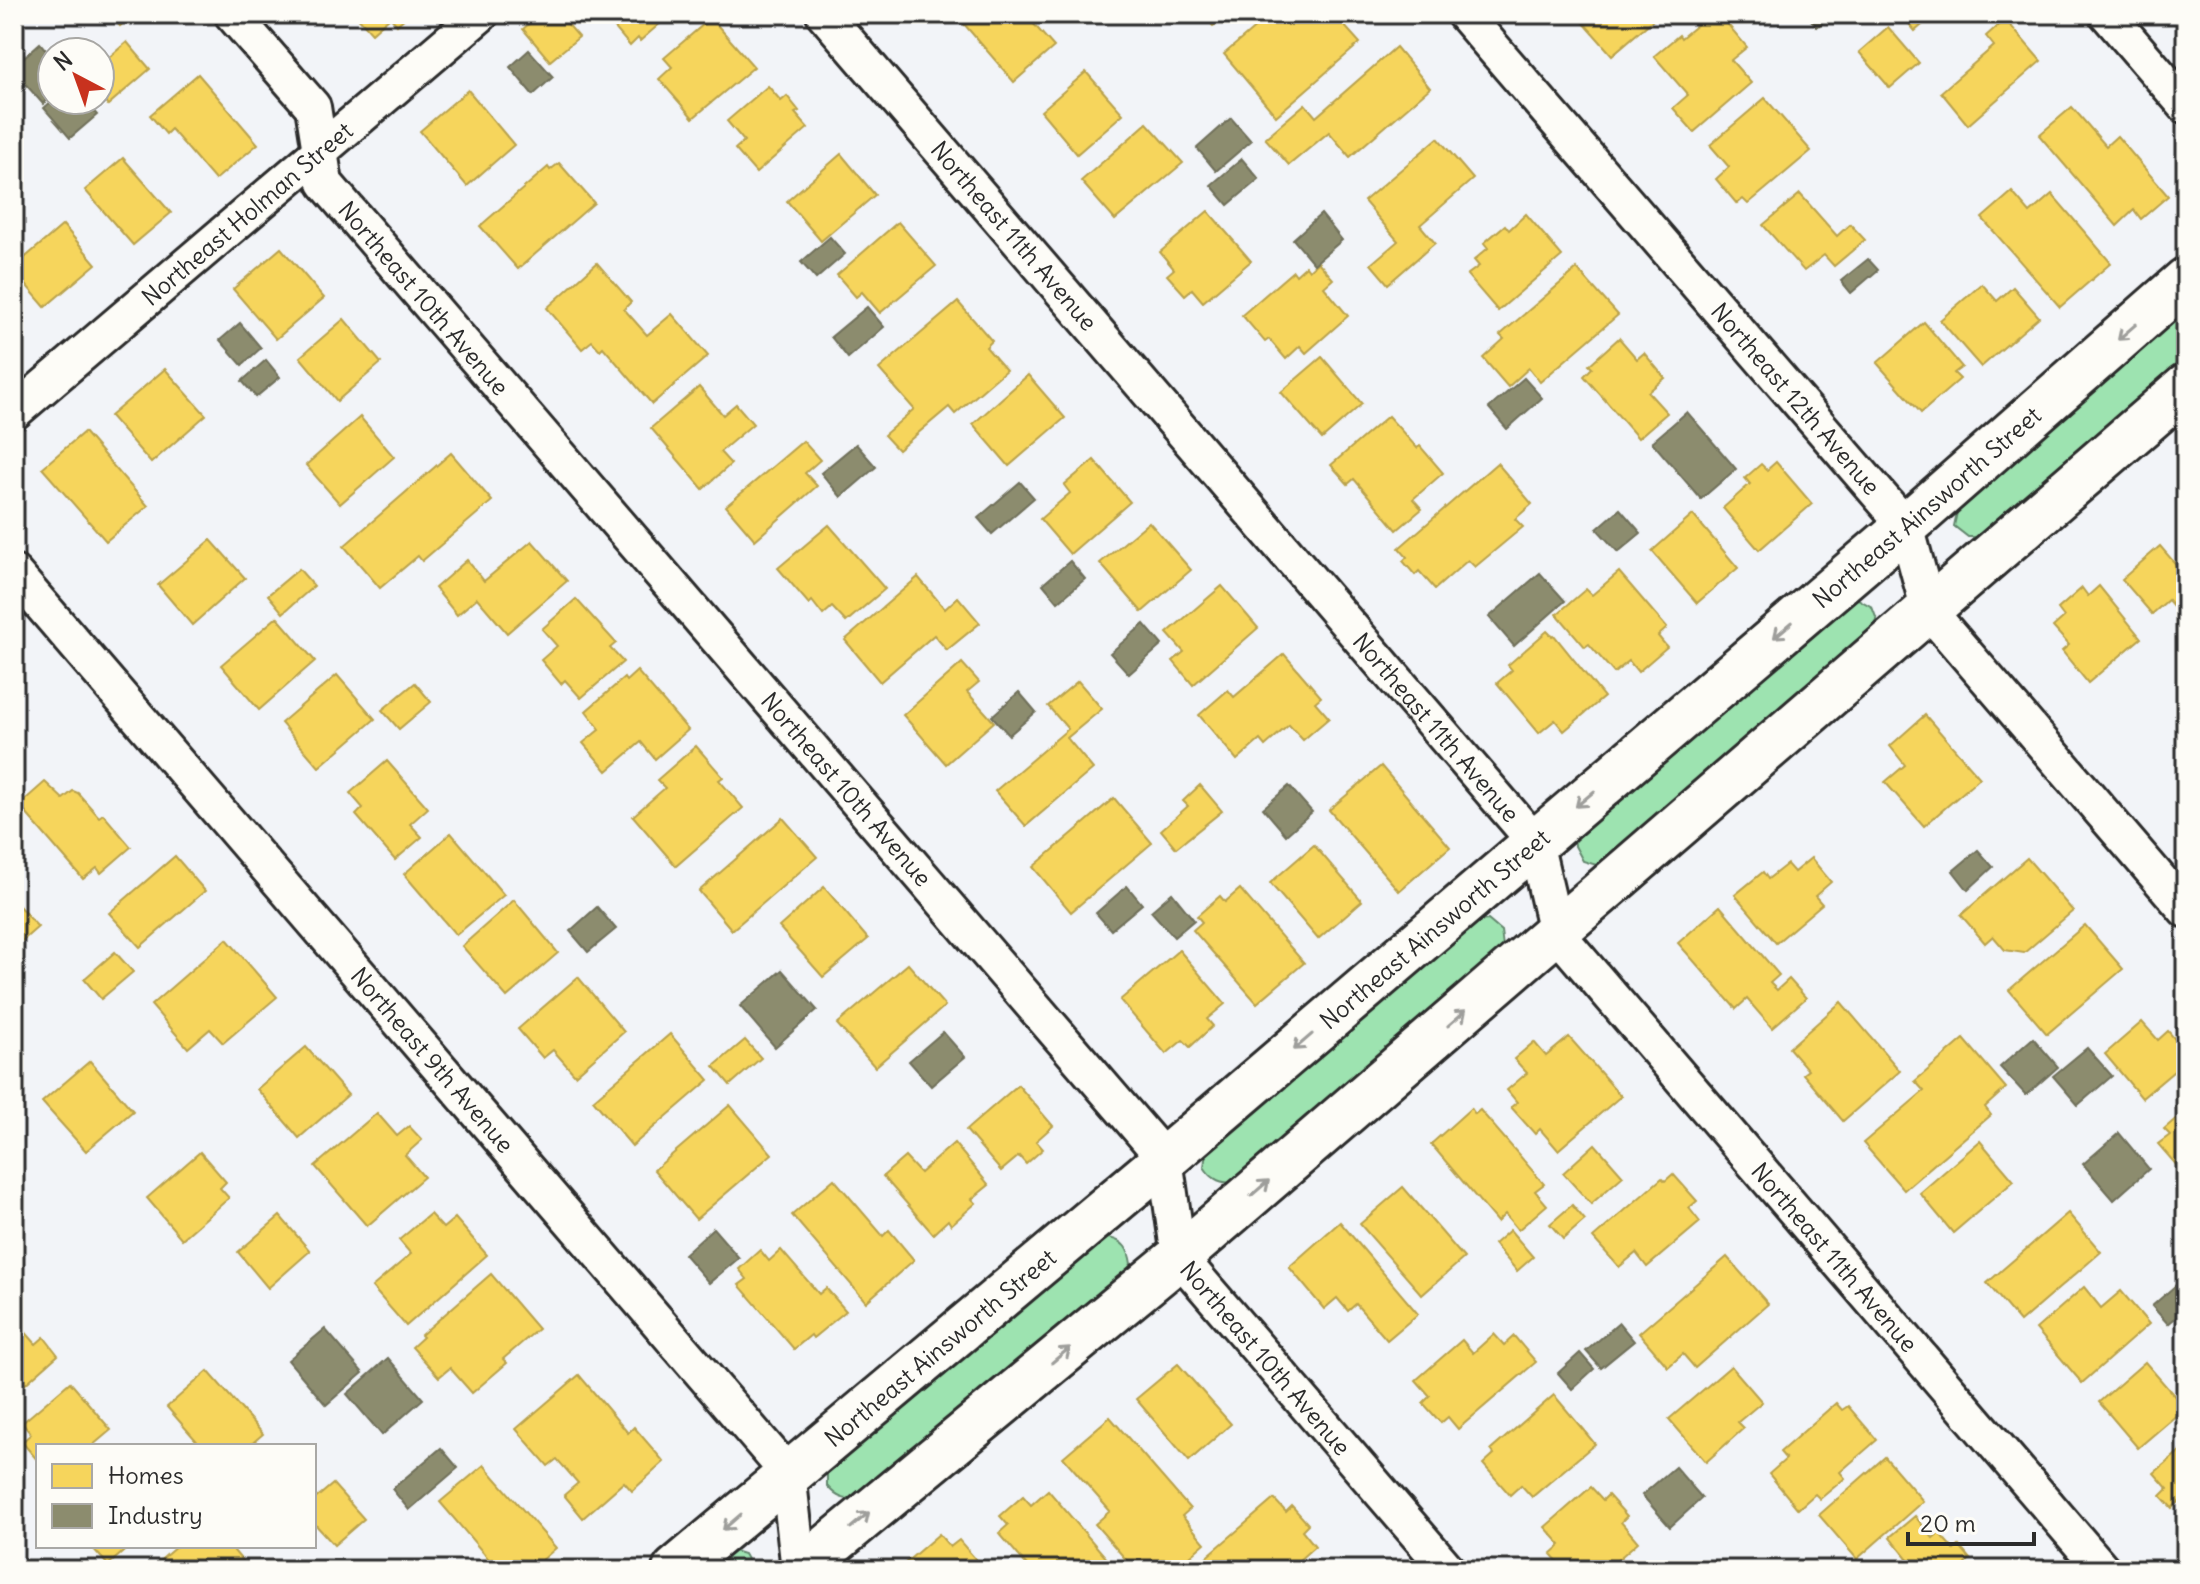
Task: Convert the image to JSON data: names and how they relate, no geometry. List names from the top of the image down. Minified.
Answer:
{"streets":{"street":["Northeast Holman Street","Northeast 11th Avenue","Northeast 10th Avenue","Northeast 12th Avenue","Northeast Ainsworth Street","Northeast 9th Avenue"]},"crossings":[["Northeast Holman Street","Northeast 10th Avenue"],["Northeast 11th Avenue","Northeast Ainsworth Street"],["Northeast 10th Avenue","Northeast Ainsworth Street"],["Northeast 12th Avenue","Northeast Ainsworth Street"],["Northeast Ainsworth Street","Northeast 9th Avenue"]],"legend":["Homes","Industry"],"scale_bar":"20 m","north":"top left"}
